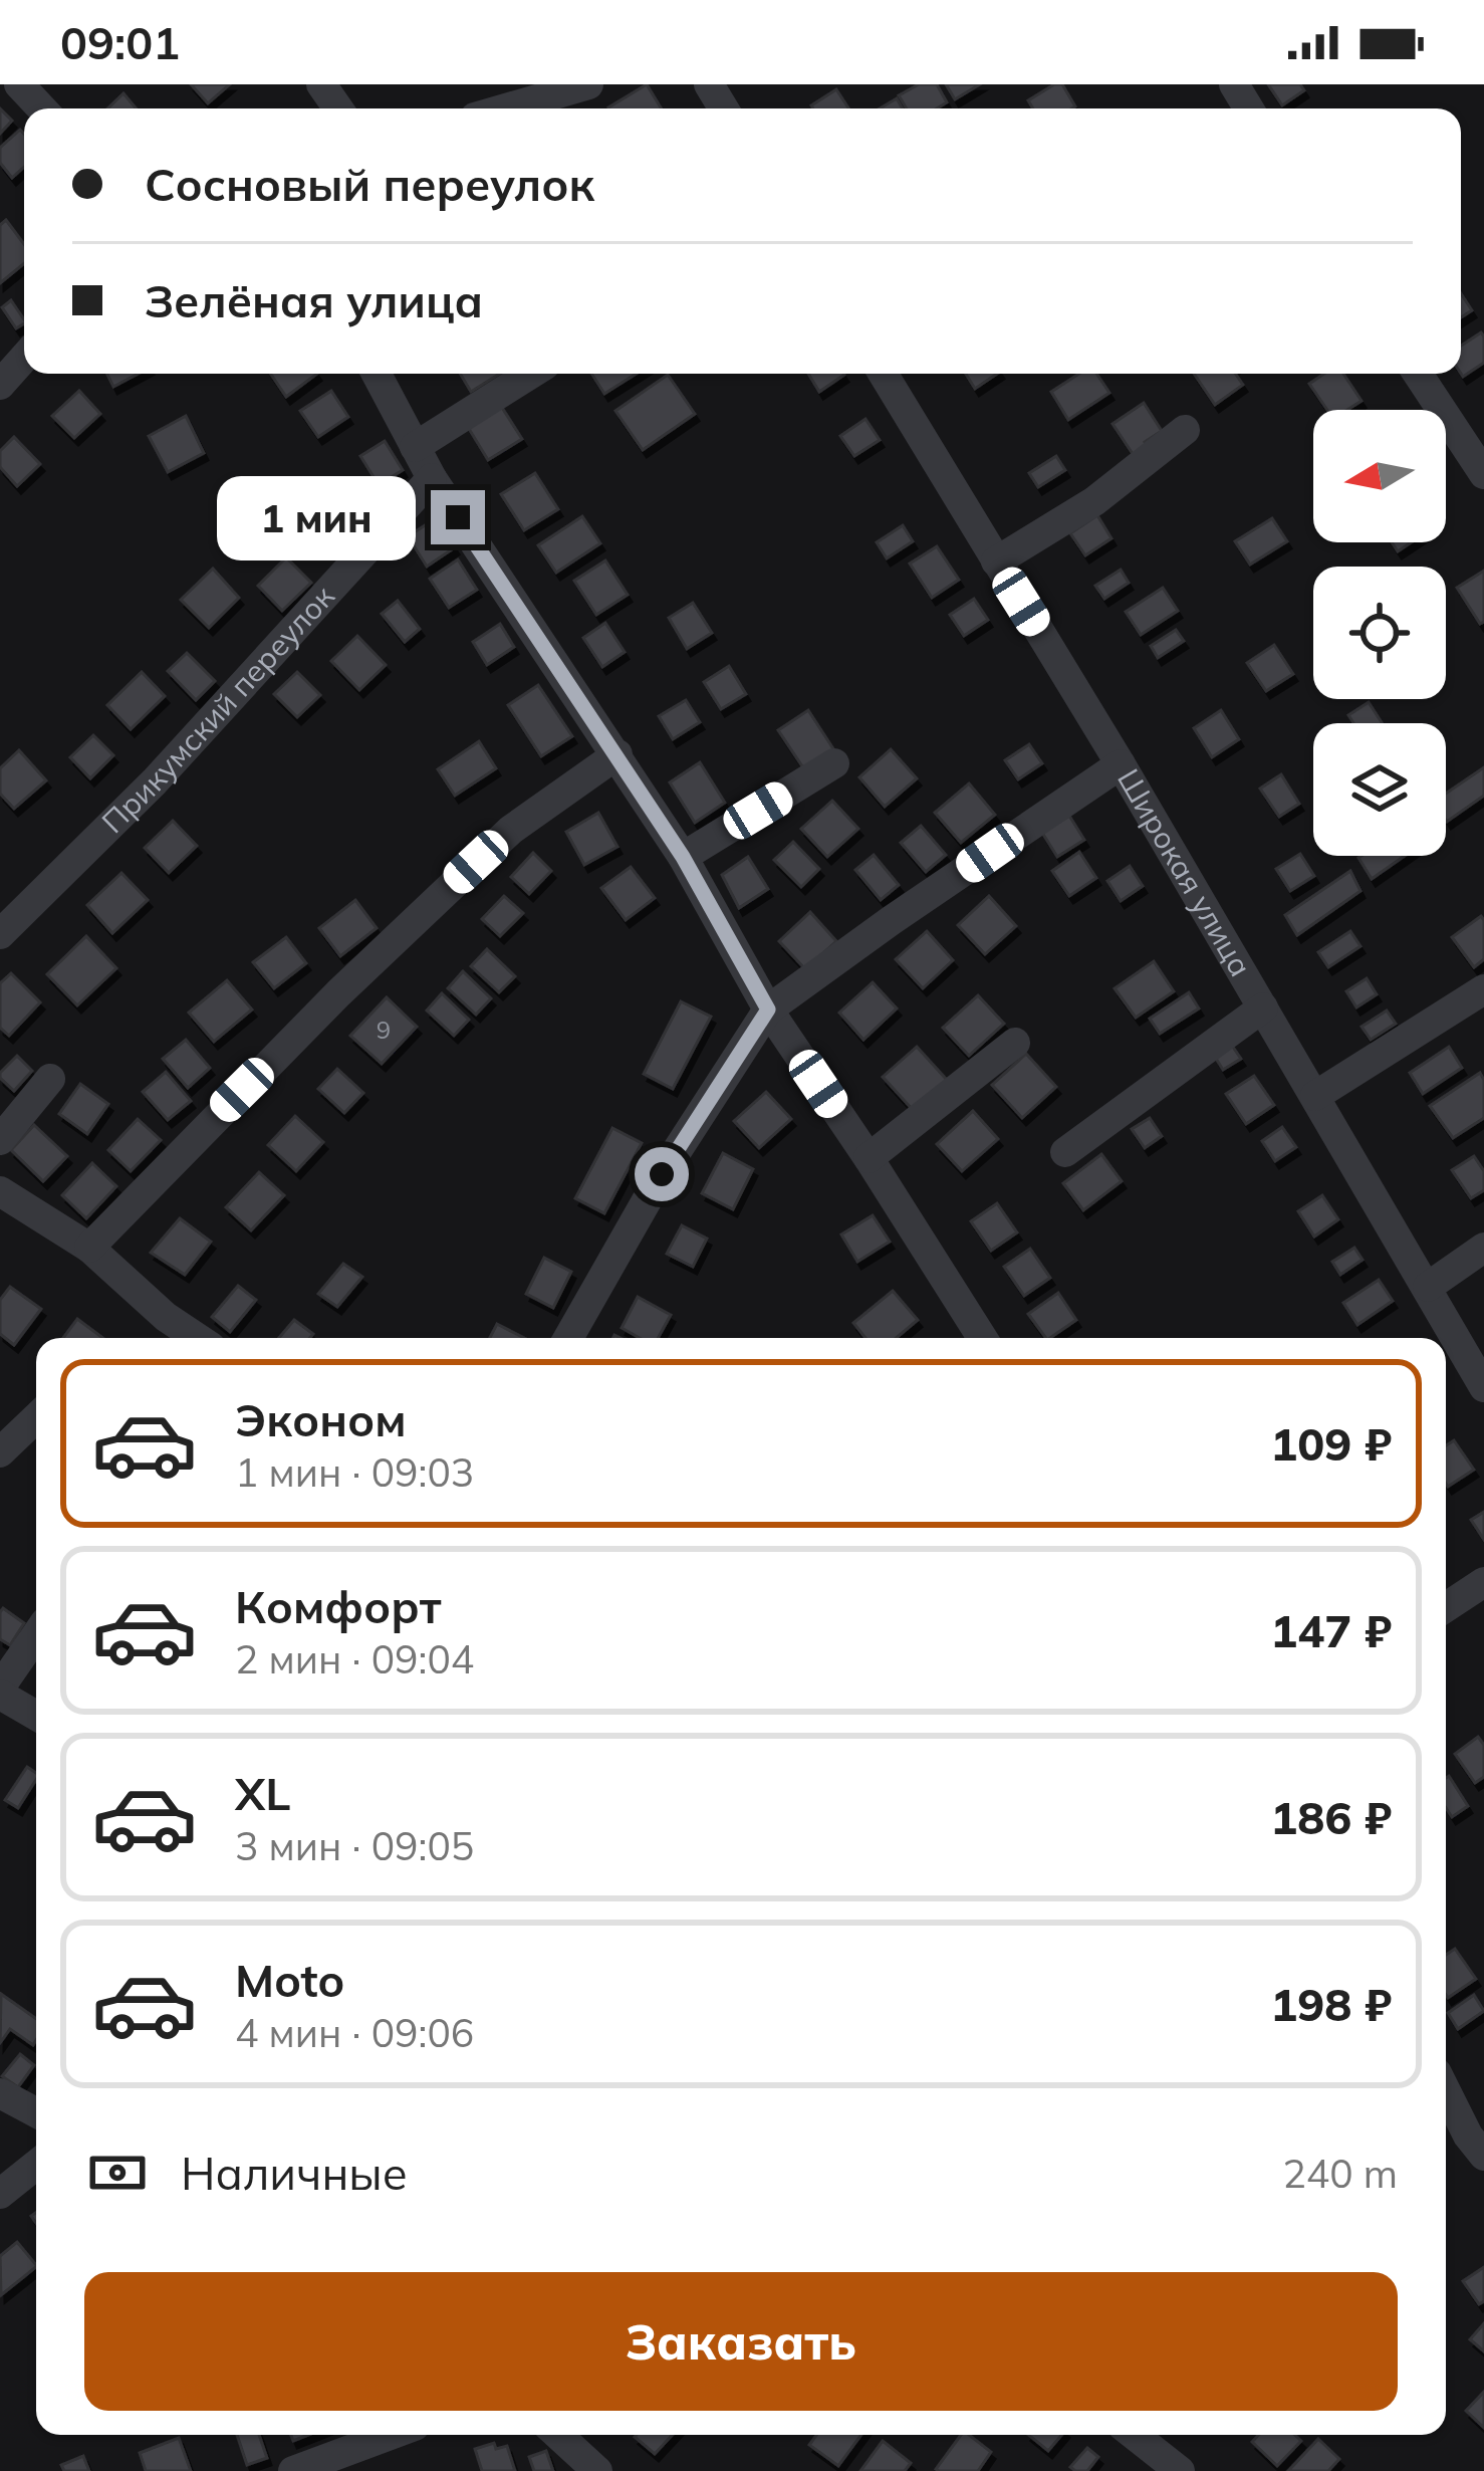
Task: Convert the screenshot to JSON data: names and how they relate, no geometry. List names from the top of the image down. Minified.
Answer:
{"streets":{"street":["Прикумский переулок","Широкая улица"]},"house_numbers":["9"],"north":"left","page":{"status":"09:01","banner":["Сосновый переулок","Зелёная улица"],"bubble":"1 мин","list":[{"name":"Эконом","note":"1 мин · 09:03","value":"109 ₽"},{"name":"Комфорт","note":"2 мин · 09:04","value":"147 ₽"},{"name":"XL","note":"3 мин · 09:05","value":"186 ₽"},{"name":"Moto","note":"4 мин · 09:06","value":"198 ₽"}],"pay":["Наличные","240 m"],"buttons":"Заказать"}}
